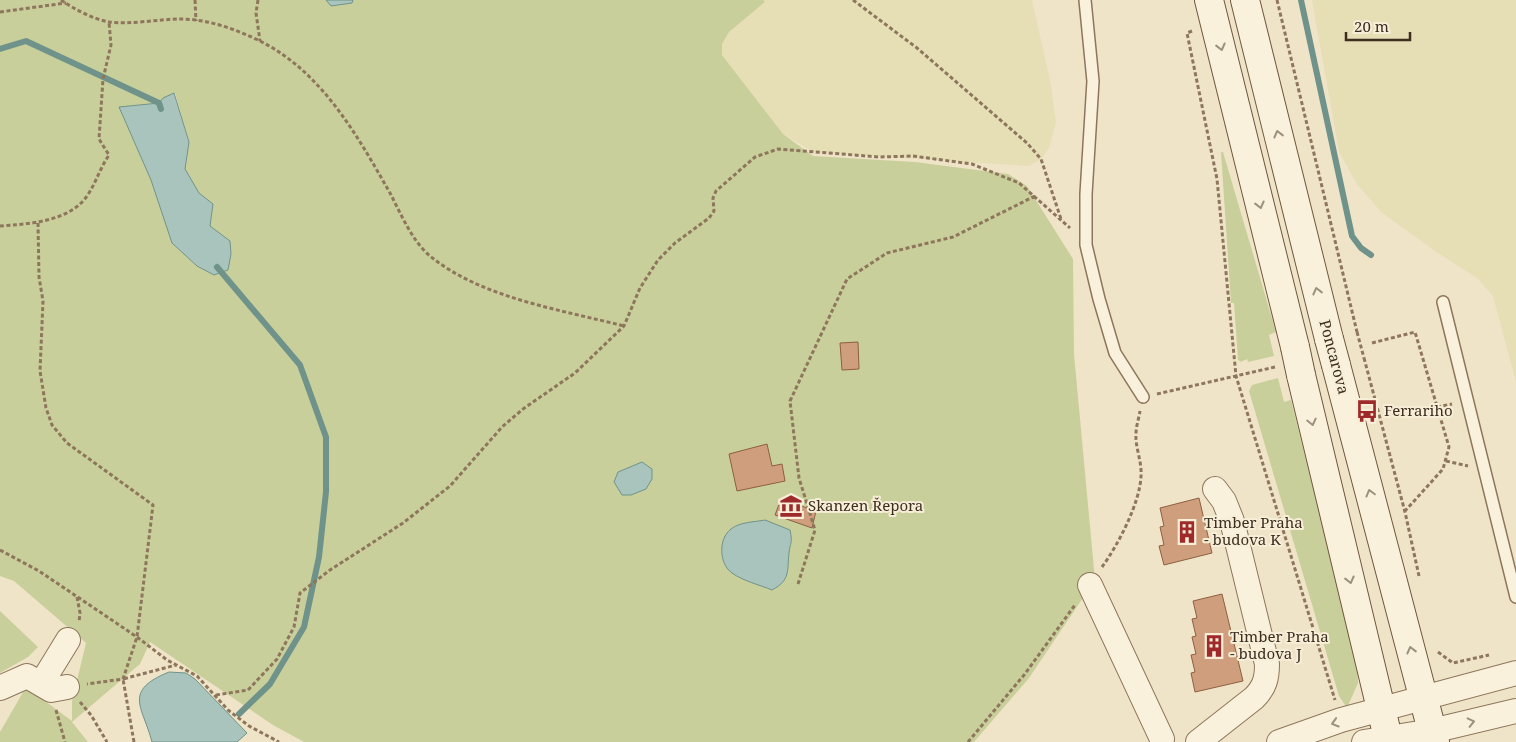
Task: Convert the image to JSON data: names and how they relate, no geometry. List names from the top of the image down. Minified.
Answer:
{"streets":{"main road":["Poncarova"]},"places":{"bus stop":["Ferrariho"],"museum":["Skanzen Řepora"],"building":["Timber Praha - budova K","Timber Praha - budova J"]},"scale_bar":"20 m"}
